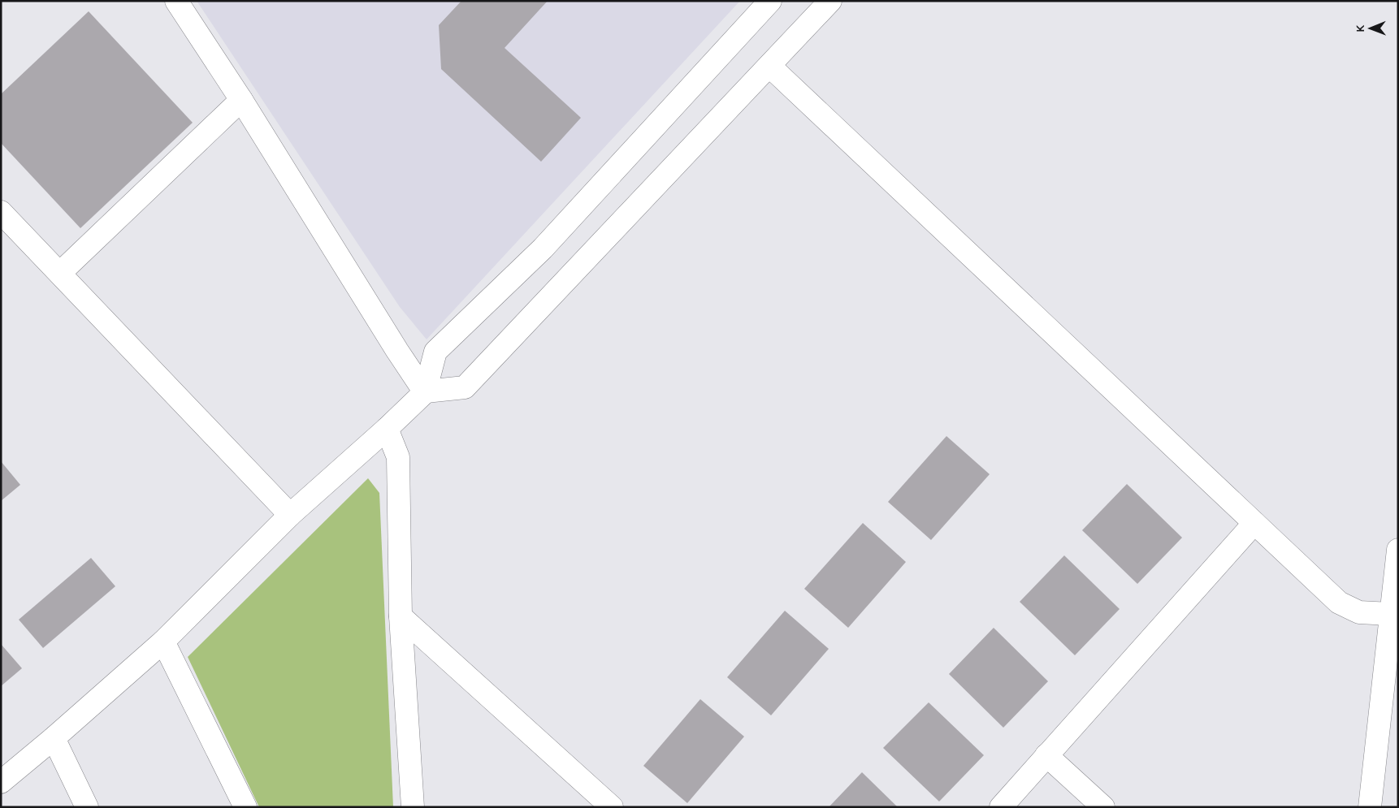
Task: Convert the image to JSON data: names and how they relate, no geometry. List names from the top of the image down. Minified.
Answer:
{"north":"left"}
